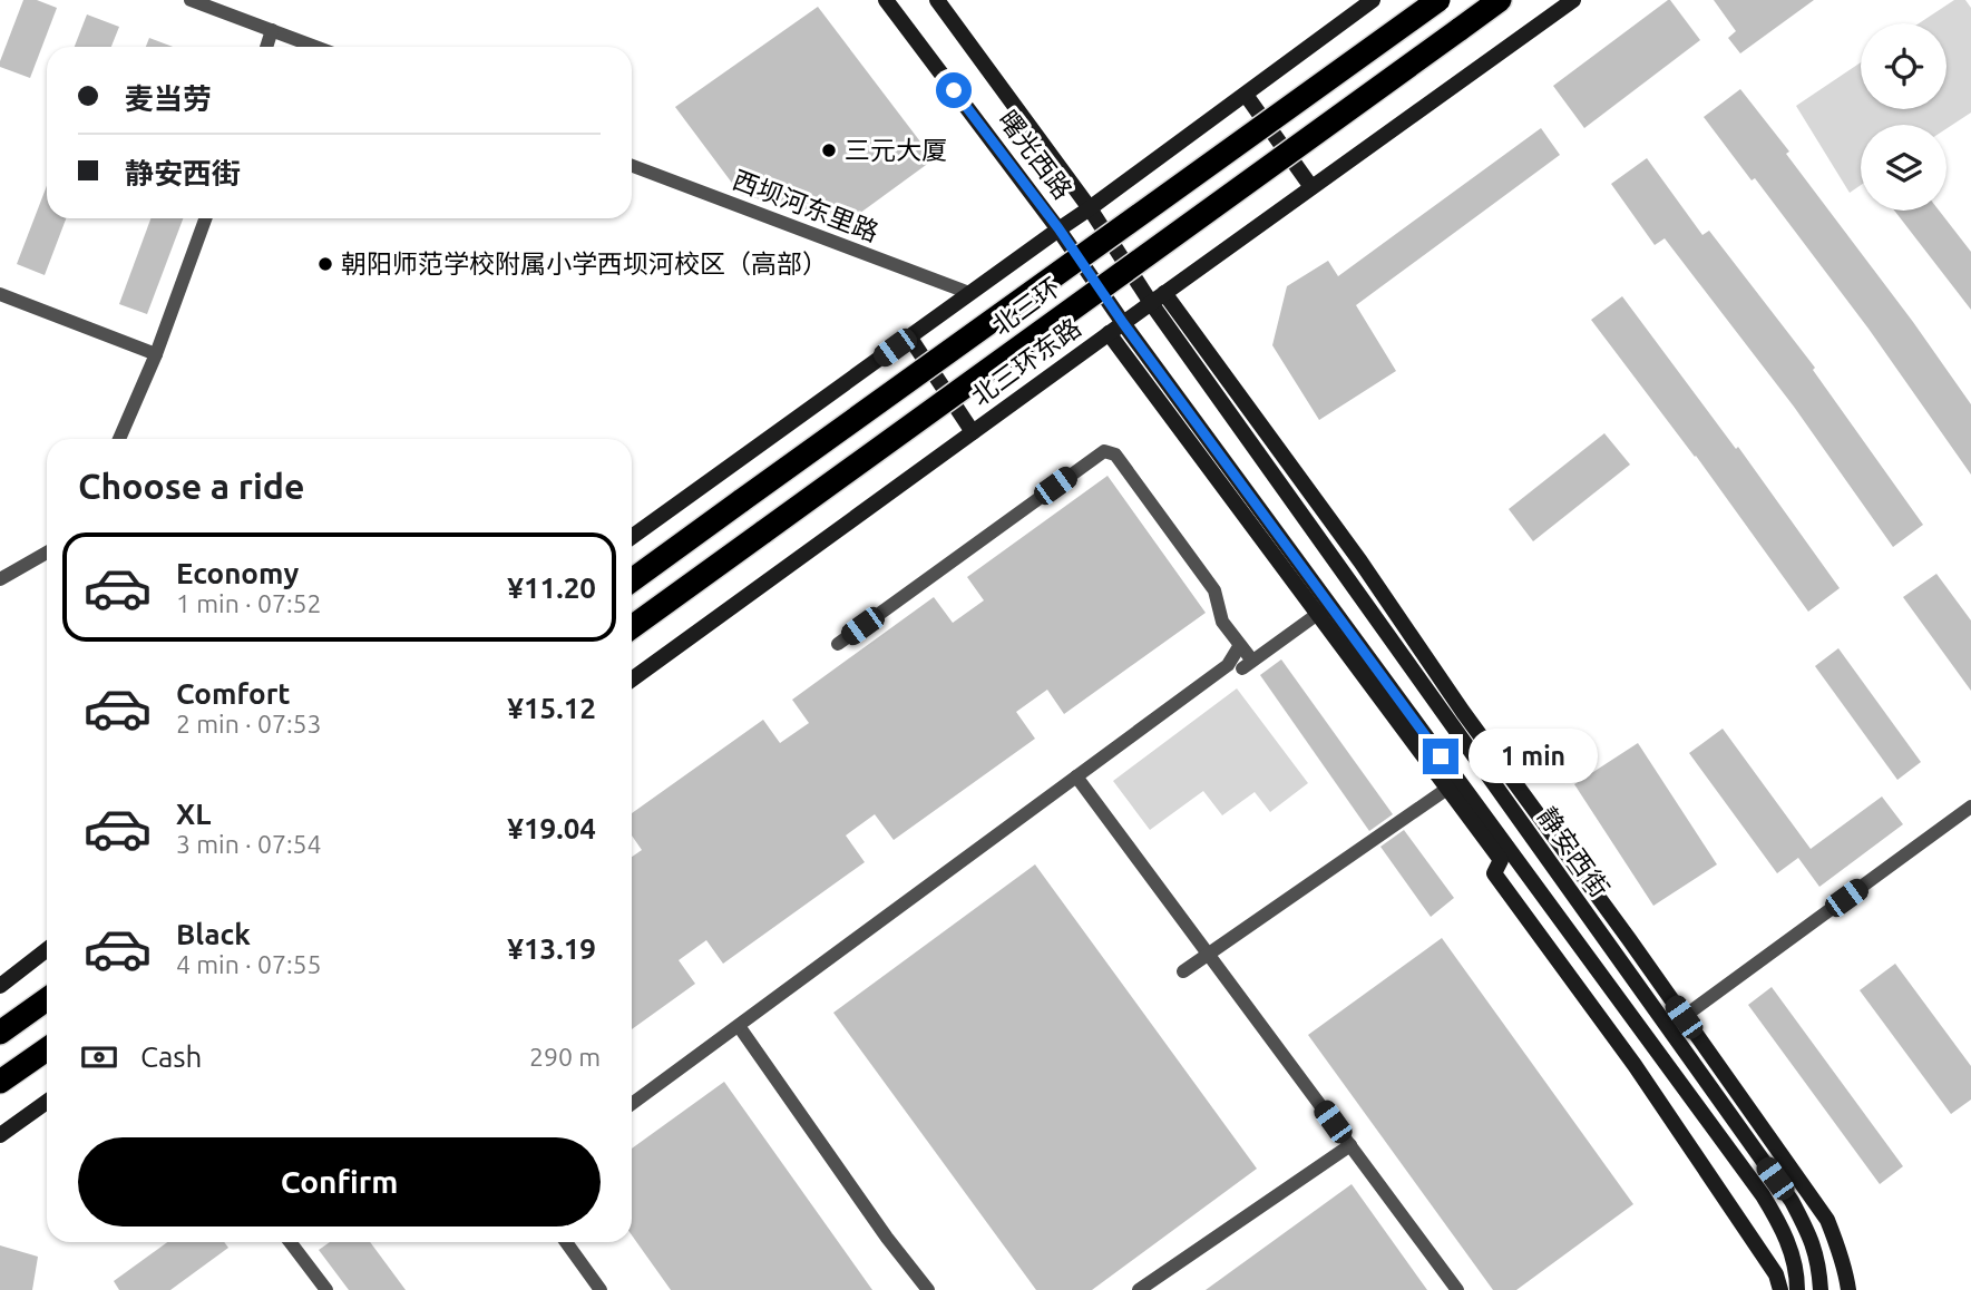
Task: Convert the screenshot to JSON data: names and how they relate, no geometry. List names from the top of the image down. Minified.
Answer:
{"streets":{"highway":["北三环"],"street":["曙光西路","西坝河东里路","北三环东路","静安西街"]},"crossings":[["曙光西路","北三环东路"],["曙光西路","静安西街"],["北三环东路","静安西街"]],"places":["三元大厦","朝阳师范学校附属小学西坝河校区（高部）"],"page":{"banner":["麦当劳","静安西街"],"heading":"Choose a ride","list":[{"name":"Economy","note":"1 min · 07:52","value":"¥11.20"},{"name":"Comfort","note":"2 min · 07:53","value":"¥15.12"},{"name":"XL","note":"3 min · 07:54","value":"¥19.04"},{"name":"Black","note":"4 min · 07:55","value":"¥13.19"}],"bubble":"1 min","pay":["Cash","290 m"],"buttons":"Confirm"}}
